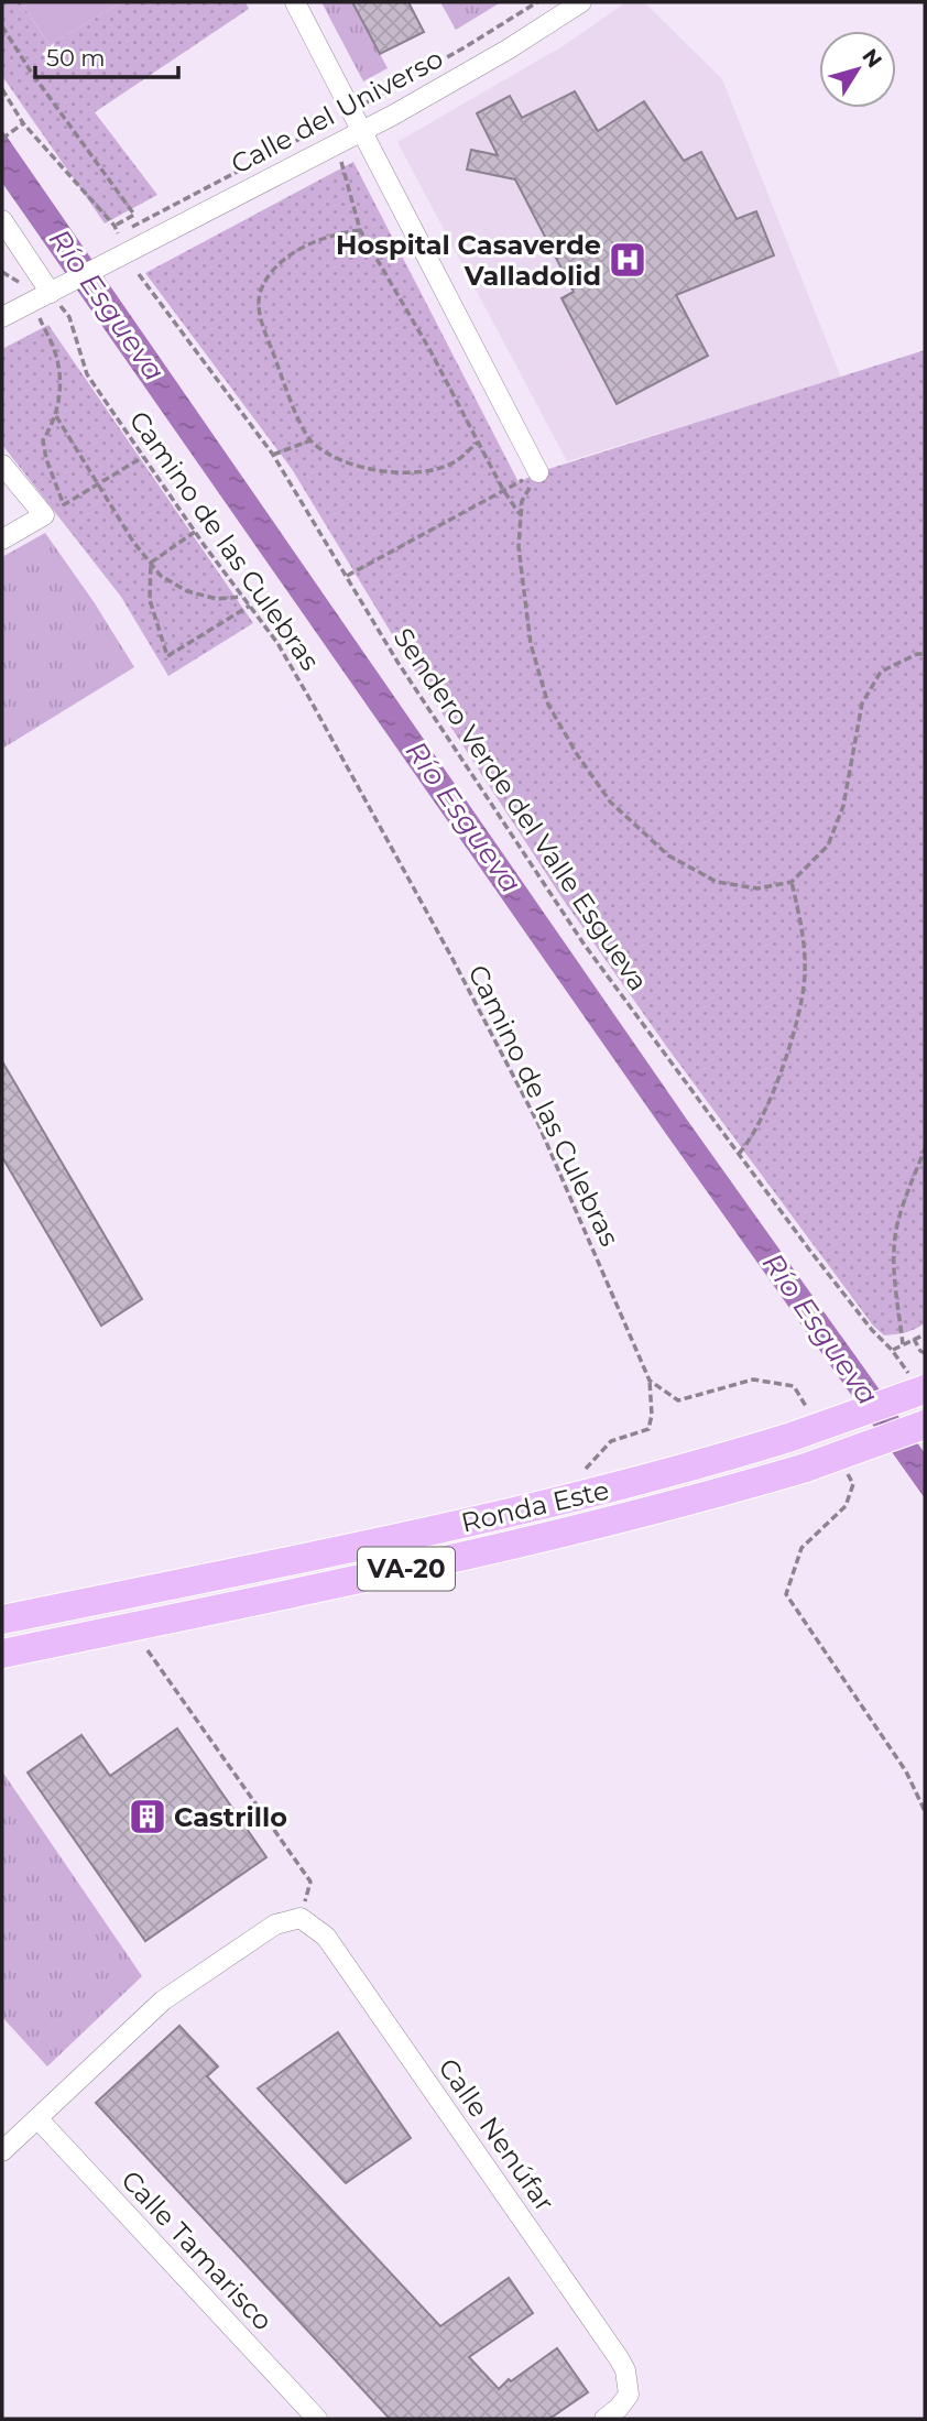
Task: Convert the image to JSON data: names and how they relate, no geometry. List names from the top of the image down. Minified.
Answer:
{"streets":{"highway":["Ronda Este","VA-20"],"street":["Calle del Universo","Calle Nenúfar","Calle Tamarisco"],"path":["Camino de las Culebras","Sendero Verde del Valle Esgueva"]},"crossings":[["Calle del Universo","Camino de las Culebras"]],"water":["Río Esgueva"],"places":{"hospital":["Hospital Casaverde Valladolid"],"building":["Castrillo"]},"scale_bar":"50 m","north":"top right"}
